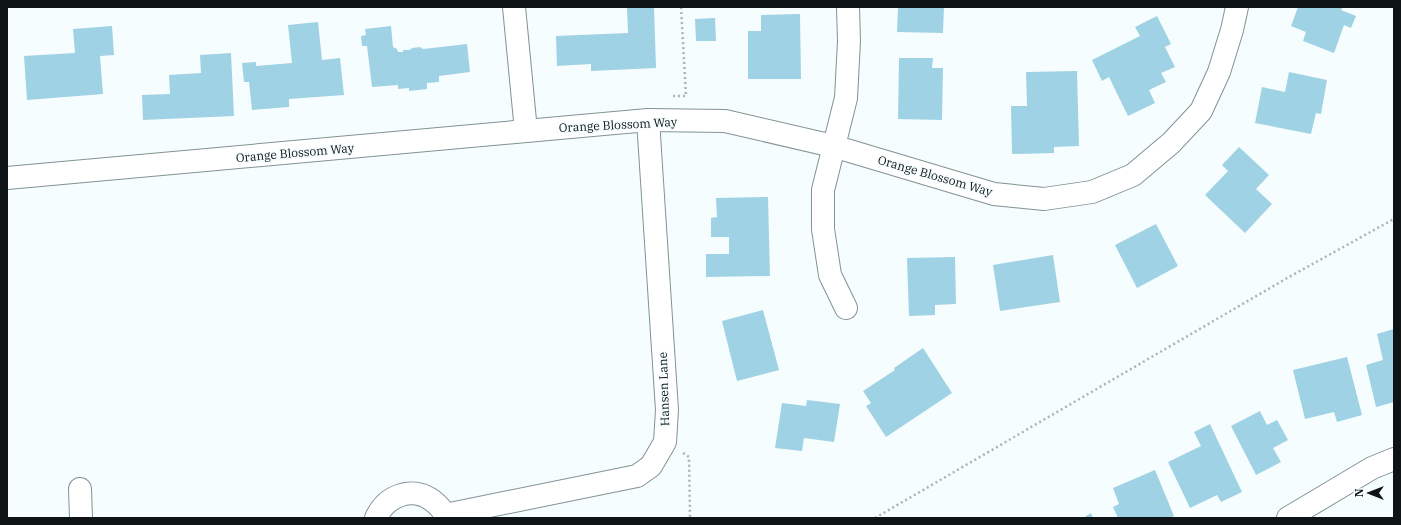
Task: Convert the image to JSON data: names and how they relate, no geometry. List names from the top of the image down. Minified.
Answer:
{"streets":{"street":["Orange Blossom Way","Hansen Lane"]},"crossings":[["Orange Blossom Way","Hansen Lane"]],"north":"left"}
